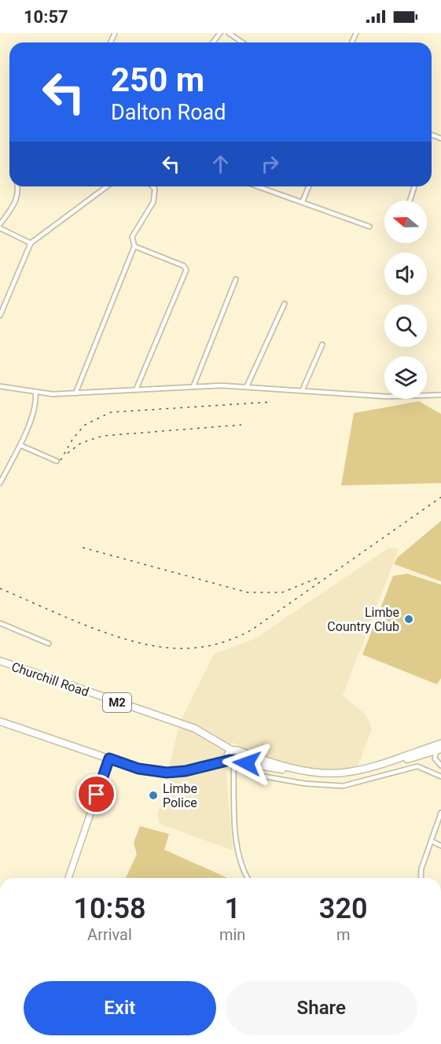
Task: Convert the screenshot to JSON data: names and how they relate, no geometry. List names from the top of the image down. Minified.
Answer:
{"streets":{"highway":["Churchill Road","M2"]},"places":["Limbe Country Club","Limbe Police"],"north":"left","page":{"status":"10:57","turn":["250 m","Dalton Road"],"eta":["10:58","Arrival","1","min","320","m"],"buttons":["Exit","Share"]}}
